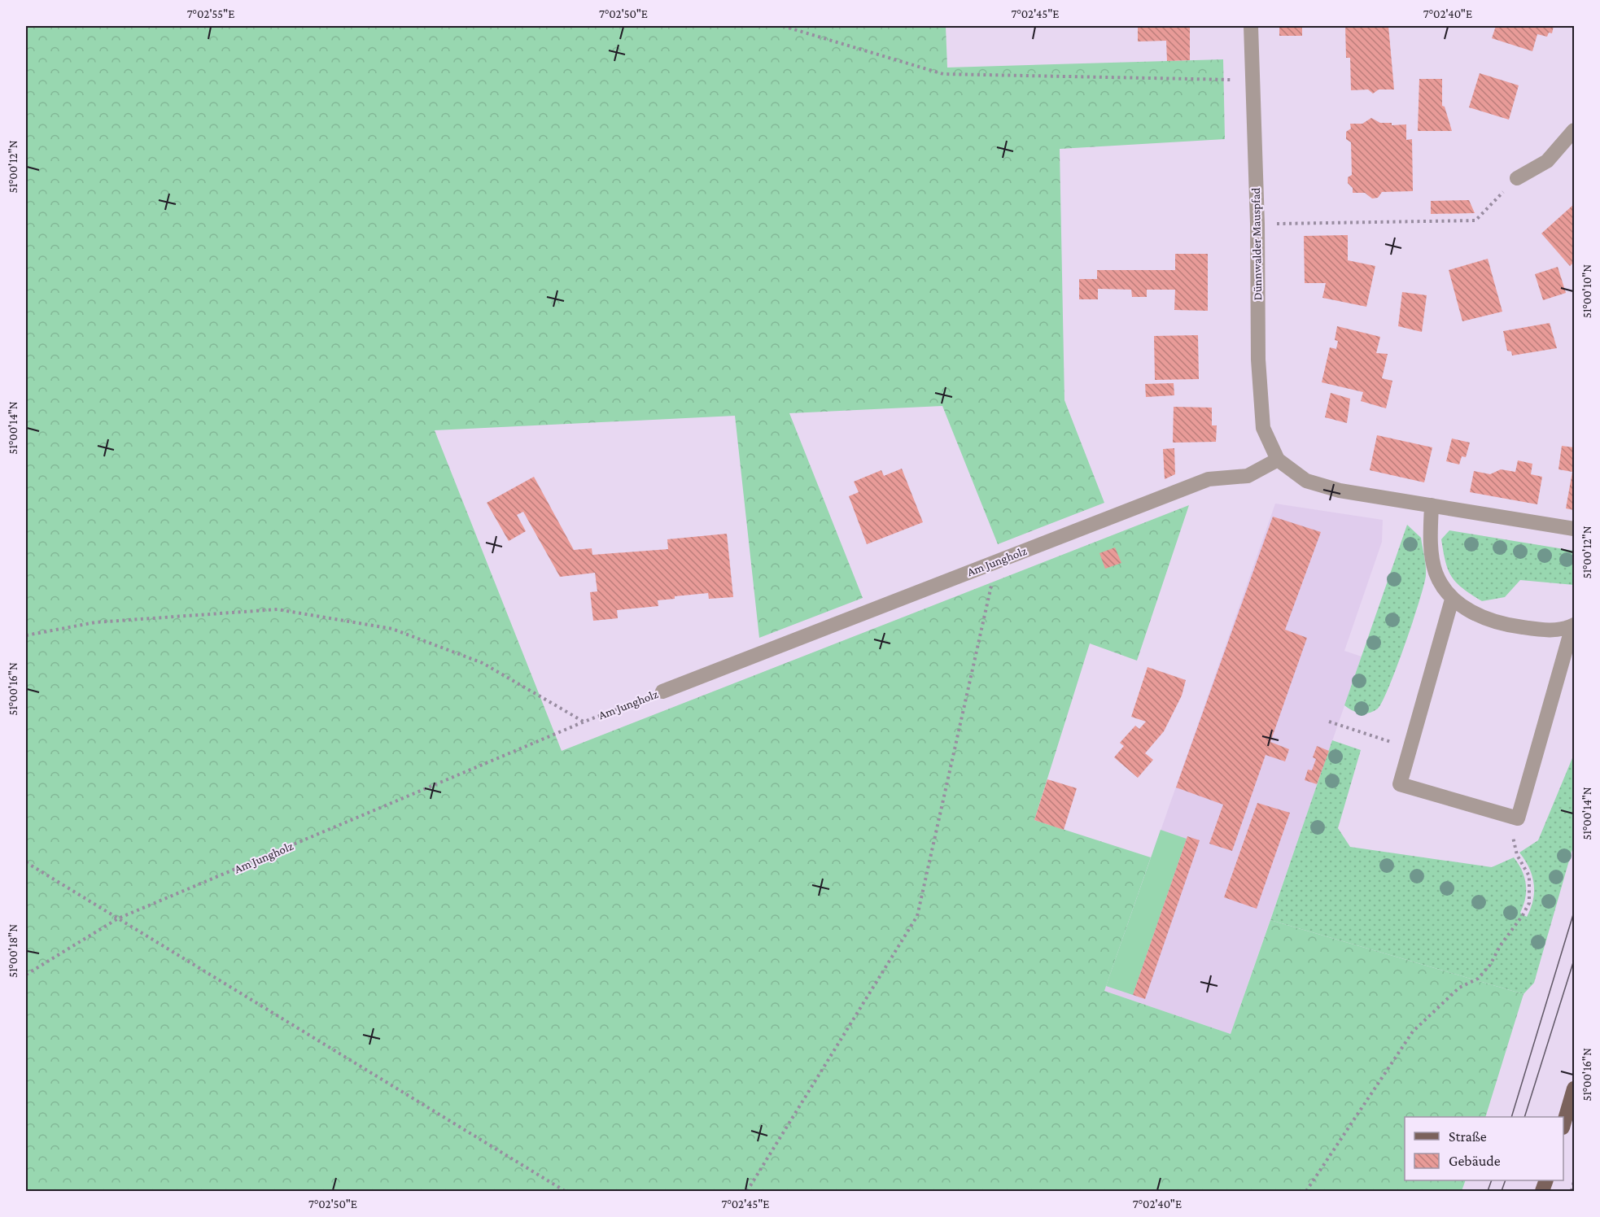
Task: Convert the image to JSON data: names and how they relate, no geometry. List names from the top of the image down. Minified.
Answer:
{"streets":{"street":["Dünnwalder Mauspfad","Am Jungholz"]},"crossings":[["Dünnwalder Mauspfad","Am Jungholz"]],"legend":["Straße","Gebäude"],"coordinates":["7°02'55\"E","7°02'50\"E","7°02'45\"E","7°02'40\"E","51°00'12\"N","51°00'10\"N","51°00'14\"N","51°00'16\"N","51°00'18\"N"]}
